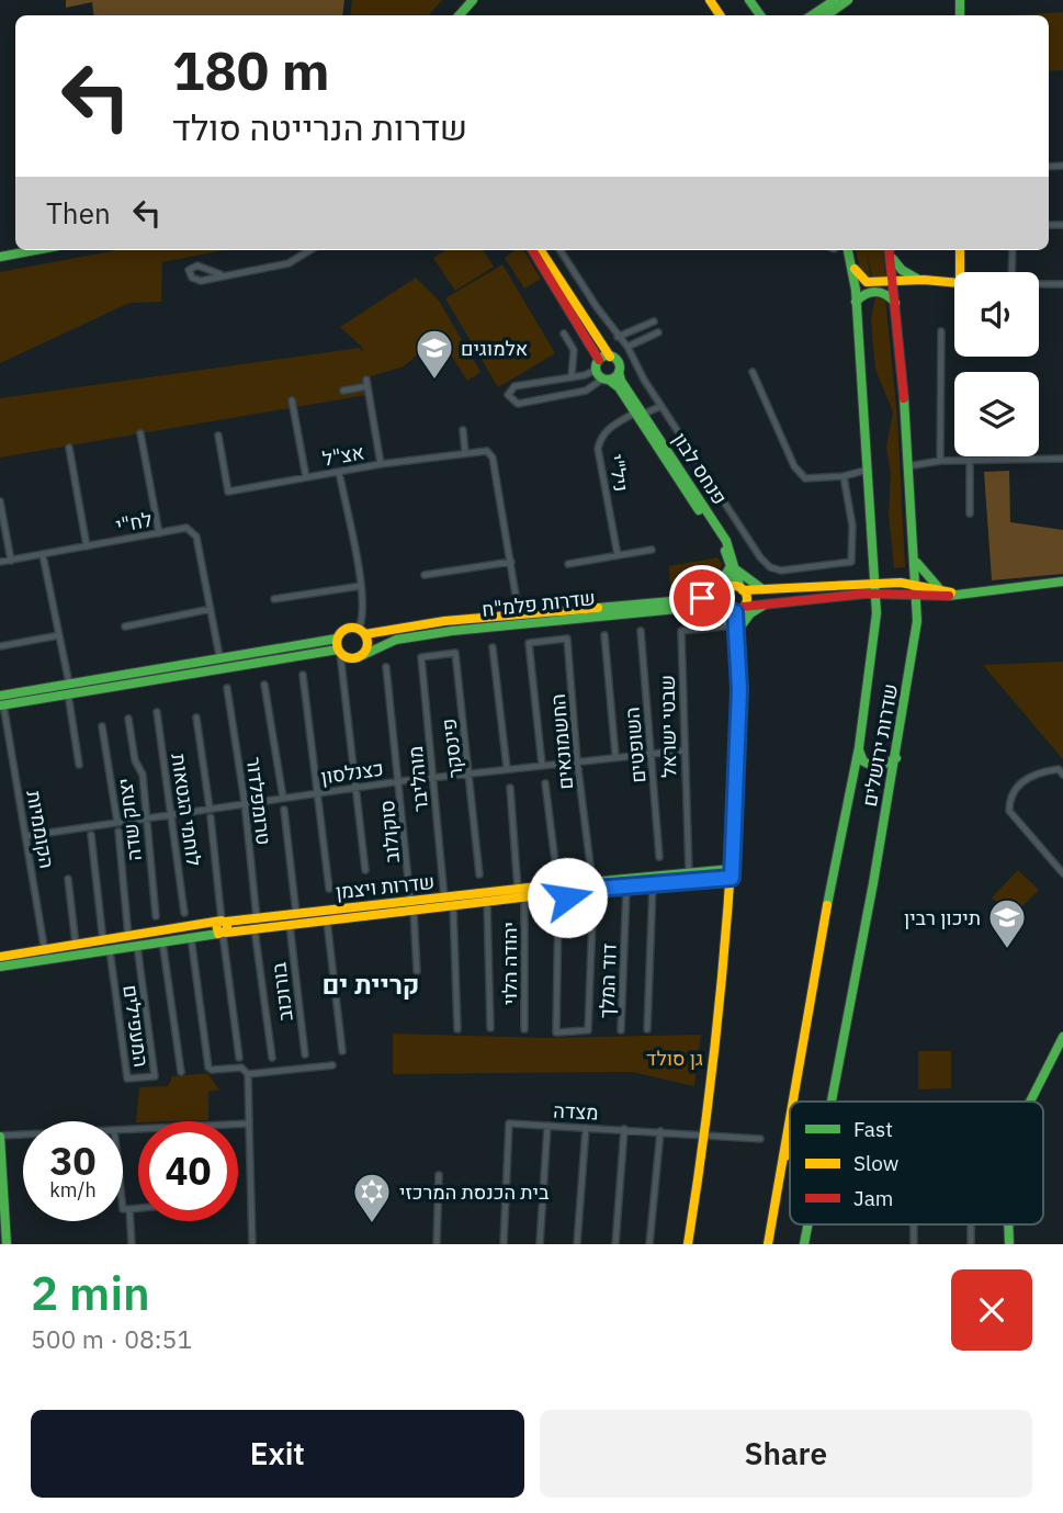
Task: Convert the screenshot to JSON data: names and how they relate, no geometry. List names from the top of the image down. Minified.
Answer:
{"streets":{"street":["אצ\"ל","פנחס לבון","ניל\"י","לח\"י","שדרות פלמ\"ח","שבטי ישראל","החשמונאים","השופטים","שדרות ירושלים","פינסקר","כצנלסון","מוהליבר","טרומפלדור","לוחמי הגטאות","יצחק שדה","הקוממיות","סוקולוב","שדרות ויצמן","יהודה הלוי","דוד המלך","בורוכוב","המעפילים","מצדה"]},"crossings":[["אצ\"ל","שדרות פלמ\"ח"],["פנחס לבון","ניל\"י"],["פנחס לבון","שבטי ישראל"],["פנחס לבון","מצדה"],["שבטי ישראל","כצנלסון"],["החשמונאים","כצנלסון"],["השופטים","כצנלסון"],["פינסקר","כצנלסון"],["פינסקר","מוהליבר"],["כצנלסון","מוהליבר"],["כצנלסון","טרומפלדור"],["כצנלסון","לוחמי הגטאות"],["כצנלסון","יצחק שדה"],["כצנלסון","הקוממיות"],["כצנלסון","סוקולוב"],["מוהליבר","שדרות ויצמן"],["טרומפלדור","שדרות ויצמן"],["הקוממיות","שדרות ויצמן"],["סוקולוב","שדרות ויצמן"],["שדרות ויצמן","יהודה הלוי"],["שדרות ויצמן","בורוכוב"],["שדרות ויצמן","המעפילים"]],"districts":["קריית ים"],"parks":["גן סולד"],"places":{"school or university":["אלמוגים","תיכון רבין"],"synagogue":["בית הכנסת המרכזי"]},"legend":["Fast","Slow","Jam"],"page":{"turn":["180 m","שדרות הנרייטה סולד"],"then":"Then","speed":"30 km/h","limit":"40","heading":["2 min","500 m · 08:51"],"buttons":["Exit","Share"]}}
